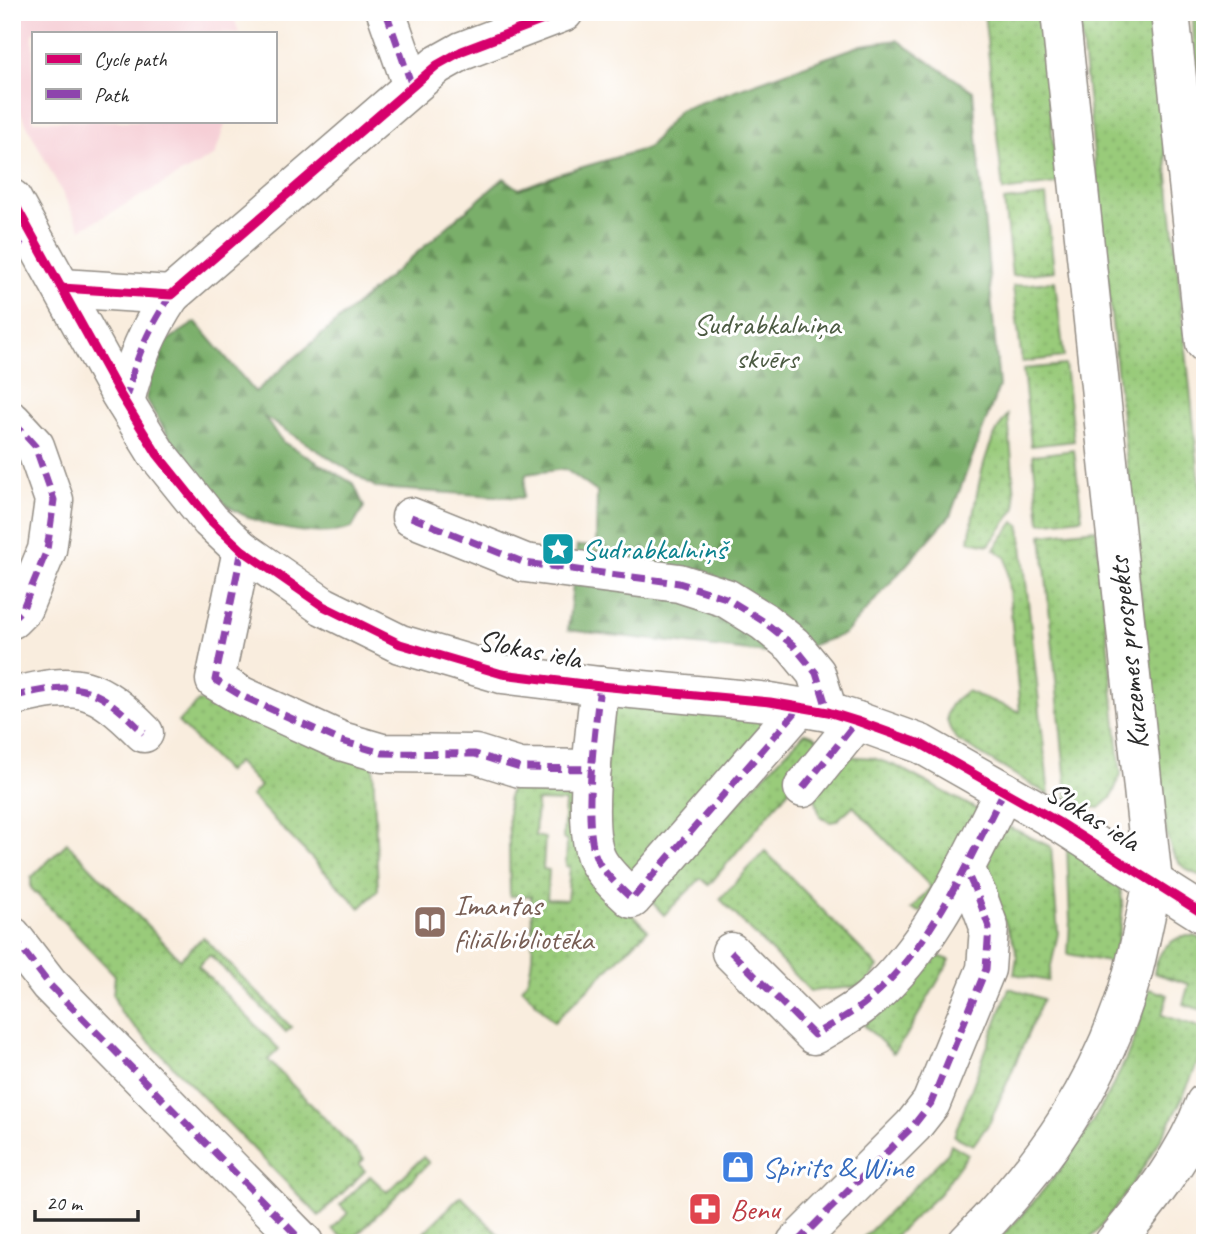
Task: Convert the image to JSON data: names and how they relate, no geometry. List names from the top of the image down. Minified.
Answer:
{"streets":{"street":["Slokas iela","Kurzemes prospekts"]},"crossings":[["Slokas iela","Kurzemes prospekts"]],"parks":["Sudrabkalniņa skvērs"],"places":{"place":["Sudrabkalniņš"],"library":["Imantas filiālbibliotēka"],"shop":["Spirits & Wine"],"pharmacy":["Benu"]},"legend":["Cycle path","Path"],"scale_bar":"20 m"}
